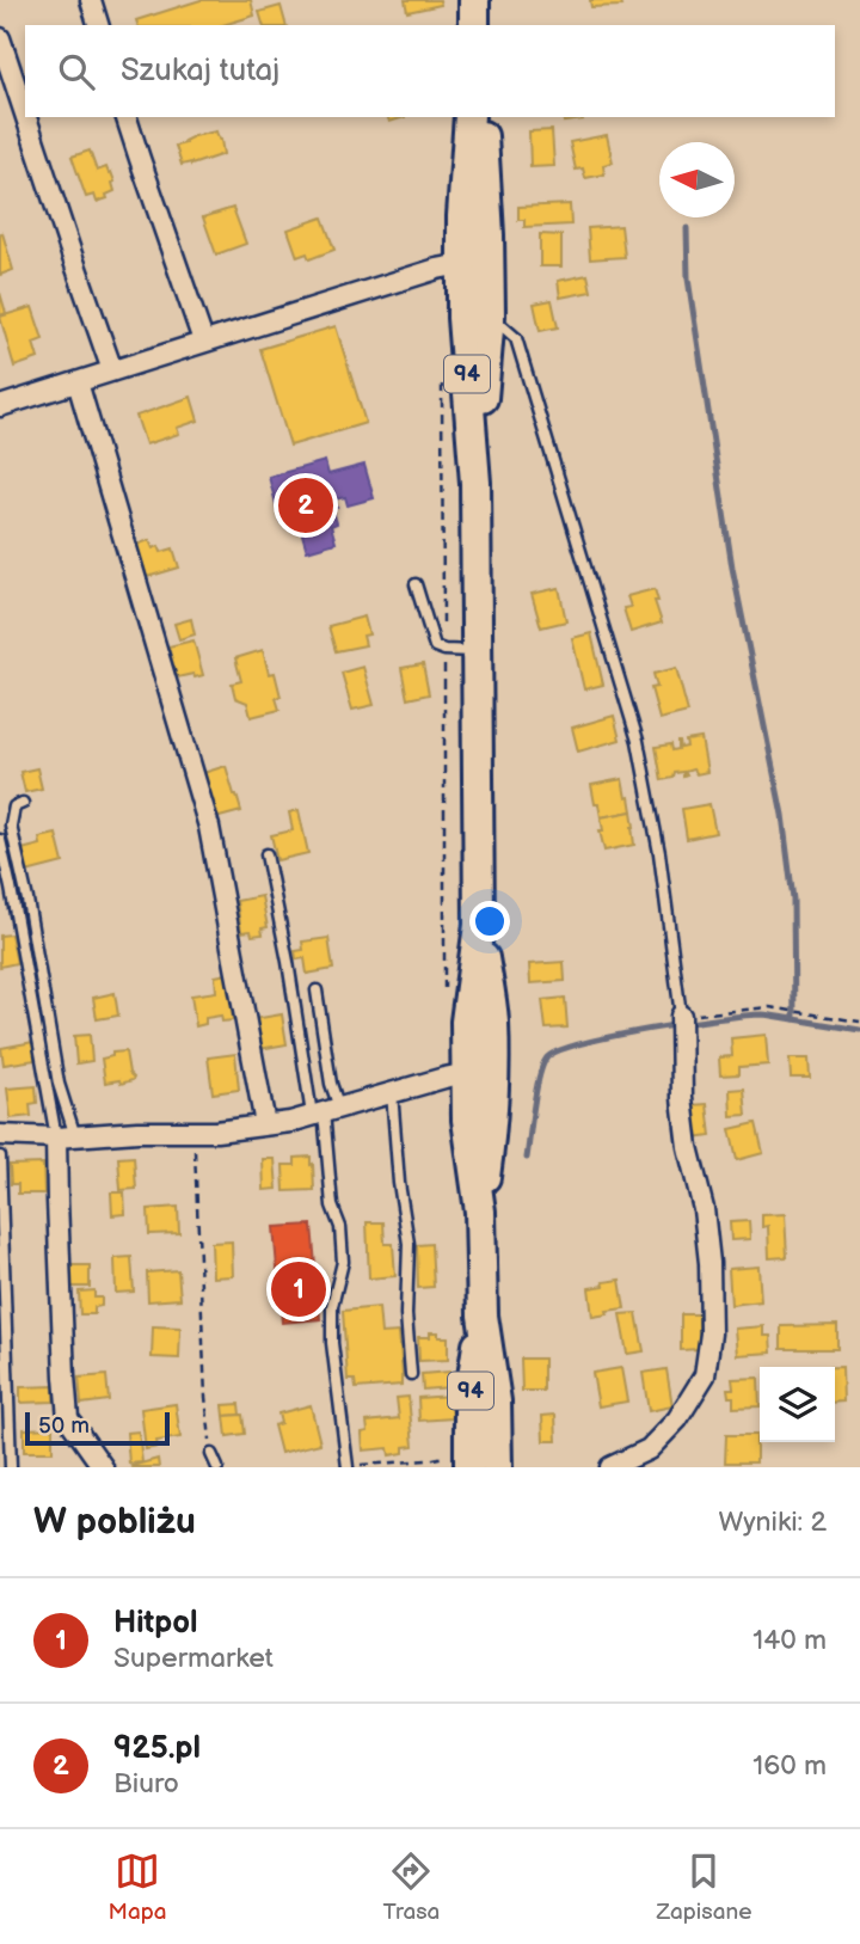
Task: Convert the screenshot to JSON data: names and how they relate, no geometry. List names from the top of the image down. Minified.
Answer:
{"streets":{"main road":["94"]},"scale_bar":"50 m","north":"left","page":{"search":"Szukaj tutaj","pins":["2","1"],"scale":"50 m","heading":["W pobliżu","Wyniki: 2"],"list":[{"mark":"1","name":"Hitpol","note":"Supermarket","value":"140 m"},{"mark":"2","name":"925.pl","note":"Biuro","value":"160 m"}],"nav":["Mapa","Trasa","Zapisane"]}}
